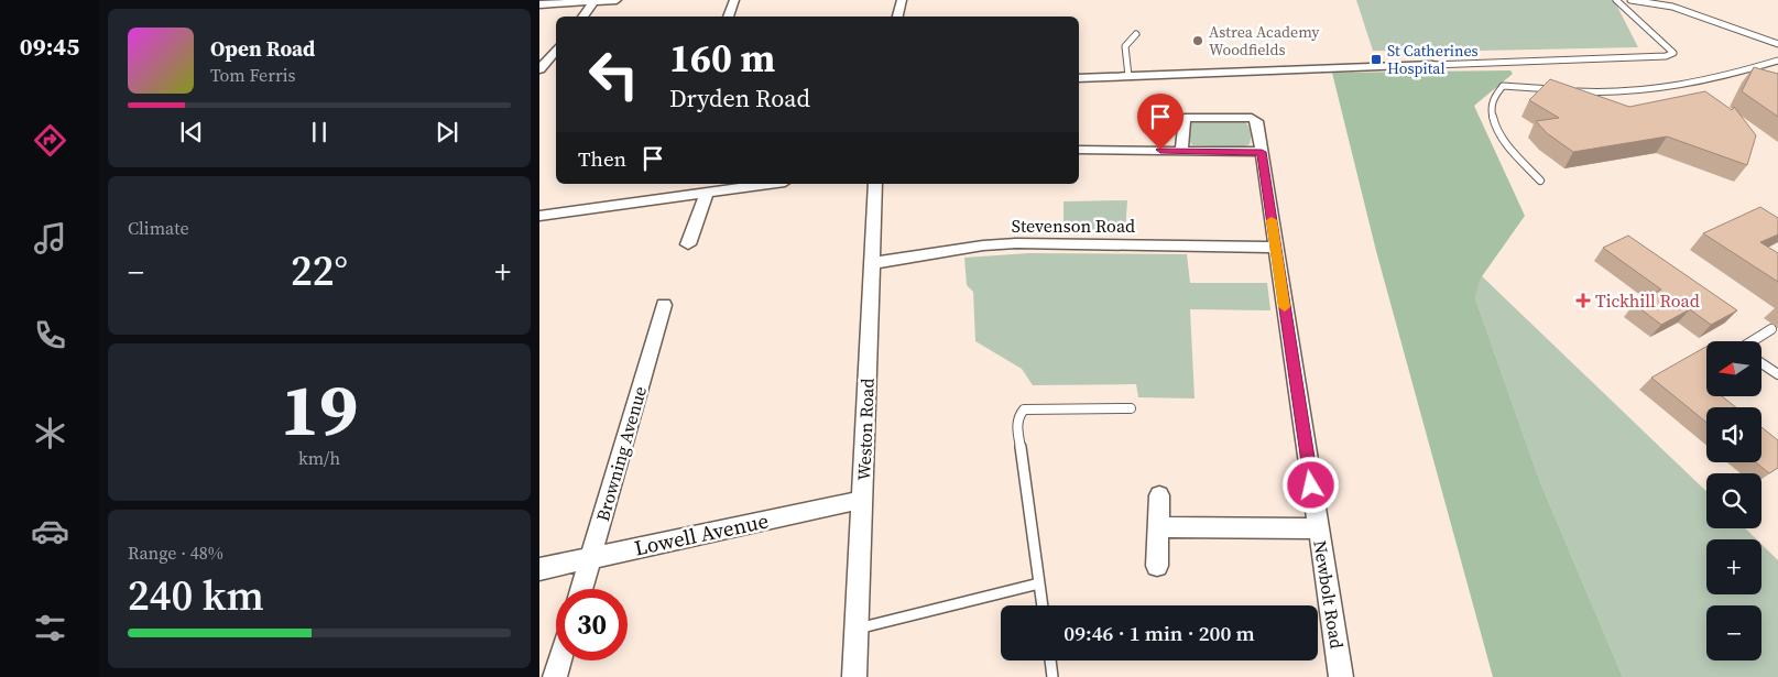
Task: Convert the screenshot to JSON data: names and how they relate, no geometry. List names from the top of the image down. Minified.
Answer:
{"streets":{"street":["Stevenson Road","Weston Road","Browning Avenue","Lowell Avenue","Newbolt Road"]},"crossings":[["Stevenson Road","Weston Road"],["Stevenson Road","Newbolt Road"],["Weston Road","Lowell Avenue"],["Browning Avenue","Lowell Avenue"]],"places":{"other":["Astrea Academy Woodfields"],"transit":["St Catherines Hospital"],"health":["Tickhill Road"]},"north":"left","page":{"tabs":"09:45","turn":["160 m","Dryden Road"],"song":["Open Road","Tom Ferris"],"then":"Then","tile":["Climate",["19","km/h"],["Range · 48%","240 km"]],"heat":["−","22°","+"],"map_buttons":["+","−"],"limit":"30","trip":"09:46 · 1 min · 200 m"}}
